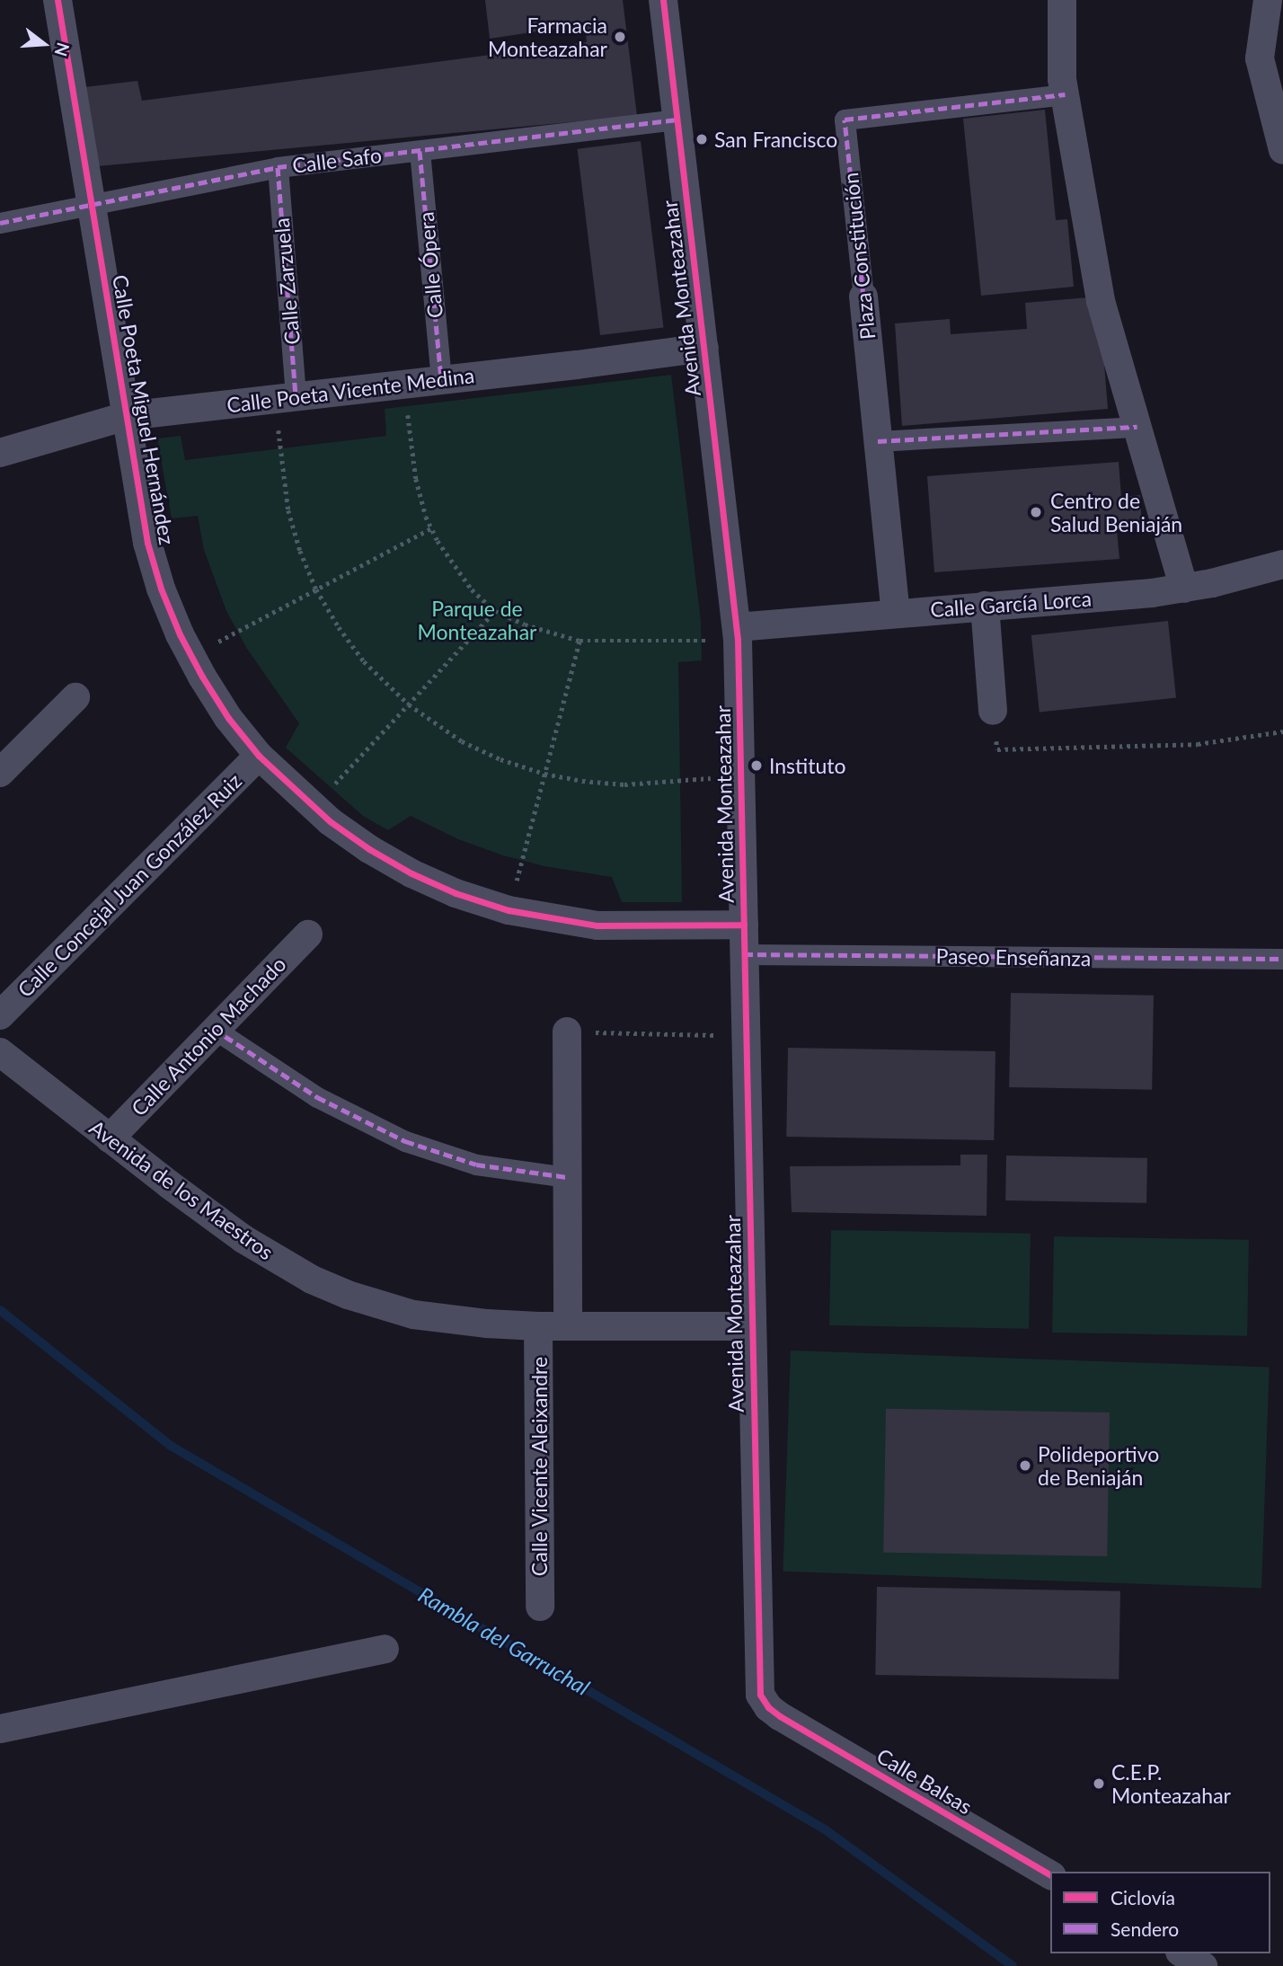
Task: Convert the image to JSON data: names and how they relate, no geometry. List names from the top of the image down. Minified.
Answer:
{"streets":{"street":["Calle Safo","Plaza Constitución","Calle Ópera","Calle Zarzuela","Avenida Monteazahar","Calle Poeta Vicente Medina","Calle Poeta Miguel Hernández","Calle García Lorca","Calle Concejal Juan González Ruiz","Paseo Enseñanza","Calle Antonio Machado","Avenida de los Maestros","Calle Vicente Aleixandre","Calle Balsas"]},"crossings":[["Calle Safo","Calle Ópera"],["Calle Safo","Calle Zarzuela"],["Calle Safo","Avenida Monteazahar"],["Calle Safo","Calle Poeta Miguel Hernández"],["Plaza Constitución","Calle García Lorca"],["Calle Ópera","Calle Poeta Vicente Medina"],["Calle Zarzuela","Calle Poeta Vicente Medina"],["Avenida Monteazahar","Calle Poeta Vicente Medina"],["Avenida Monteazahar","Calle Poeta Miguel Hernández"],["Avenida Monteazahar","Calle García Lorca"],["Avenida Monteazahar","Paseo Enseñanza"],["Avenida Monteazahar","Avenida de los Maestros"],["Avenida Monteazahar","Calle Balsas"],["Calle Poeta Vicente Medina","Calle Poeta Miguel Hernández"],["Calle Poeta Miguel Hernández","Calle Concejal Juan González Ruiz"],["Calle Antonio Machado","Avenida de los Maestros"],["Avenida de los Maestros","Calle Vicente Aleixandre"]],"water":["Rambla del Garruchal"],"parks":["Parque de Monteazahar"],"places":["Farmacia Monteazahar","San Francisco","Centro de Salud Beniaján","Instituto","Polideportivo de Beniaján","C.E.P. Monteazahar"],"legend":["Ciclovía","Sendero"],"north":"right"}
